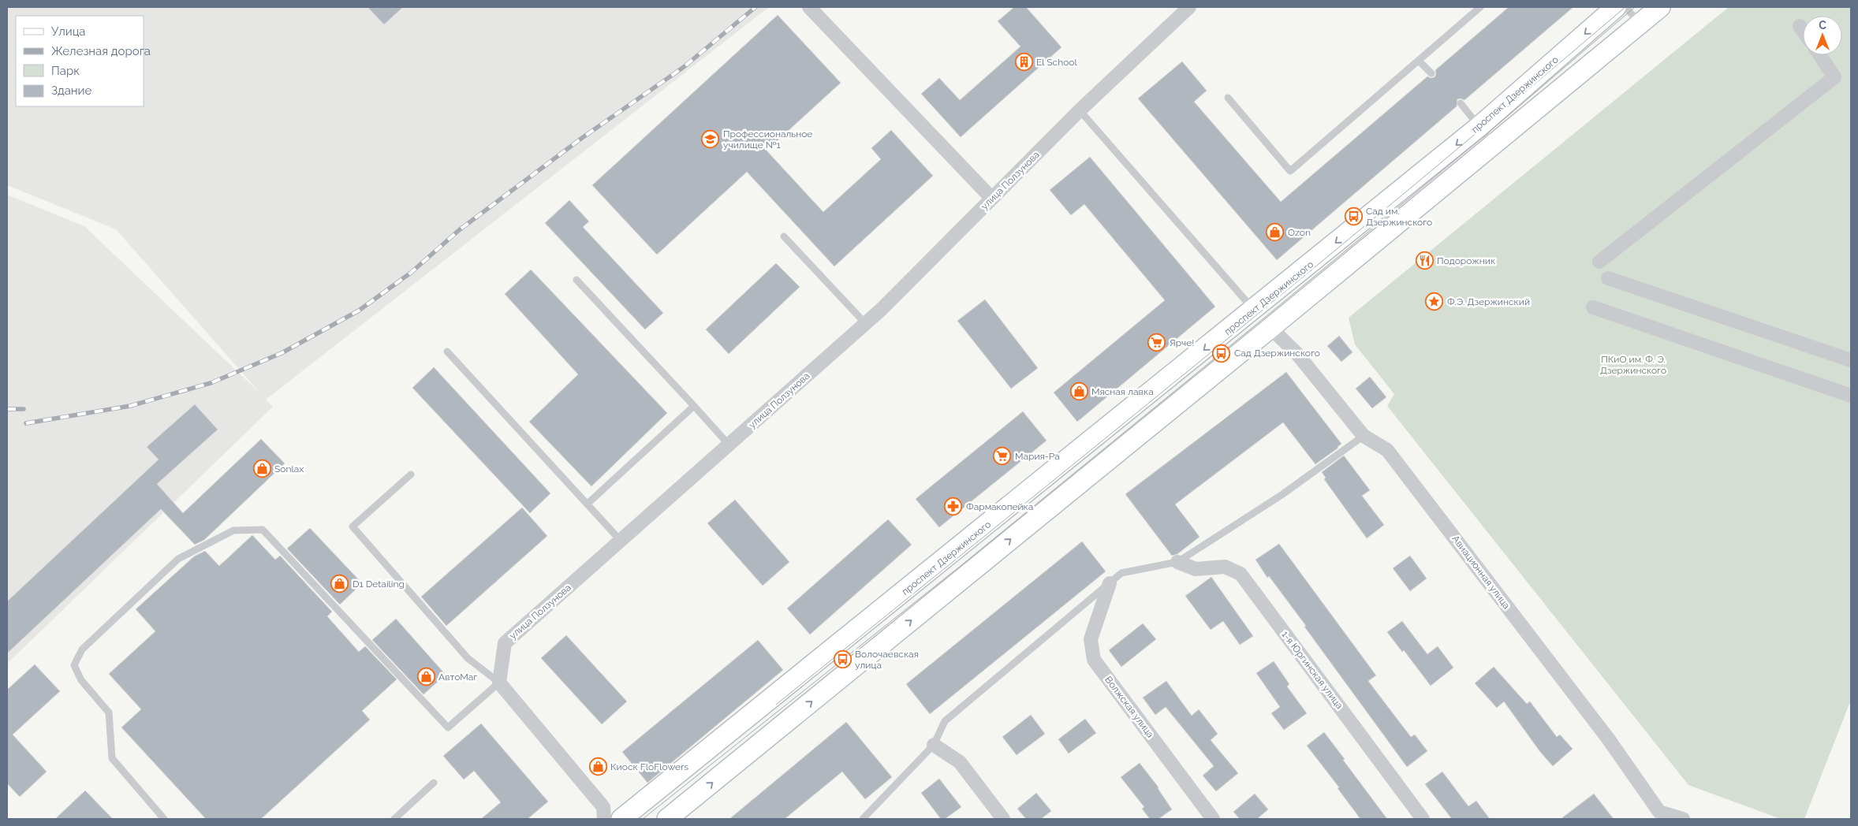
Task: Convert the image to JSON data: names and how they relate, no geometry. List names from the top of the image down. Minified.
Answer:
{"streets":{"main road":["проспект Дзержинского"],"street":["улица Ползунова","Авиационная улица","1-я Юргинская улица","Волжская улица"]},"parks":["ПКиО им. Ф. Э. Дзержинского"],"places":{"building":["El School"],"school or university":["Профессиональное училище №1"],"bus stop":["Сад им. Дзержинского","Сад Дзержинского","Волочаевская улица"],"shop":["Ozon","Мясная лавка","Sonlax","D1 Detailing","АвтоМаг","Киоск FloFlowers"],"restaurant":["Подорожник"],"place":["Ф.Э. Дзержинский"],"supermarket":["Ярче!","Мария-Ра"],"pharmacy":["Фармакопейка"]},"legend":["Улица","Железная дорога","Парк","Здание"],"north":"top"}
